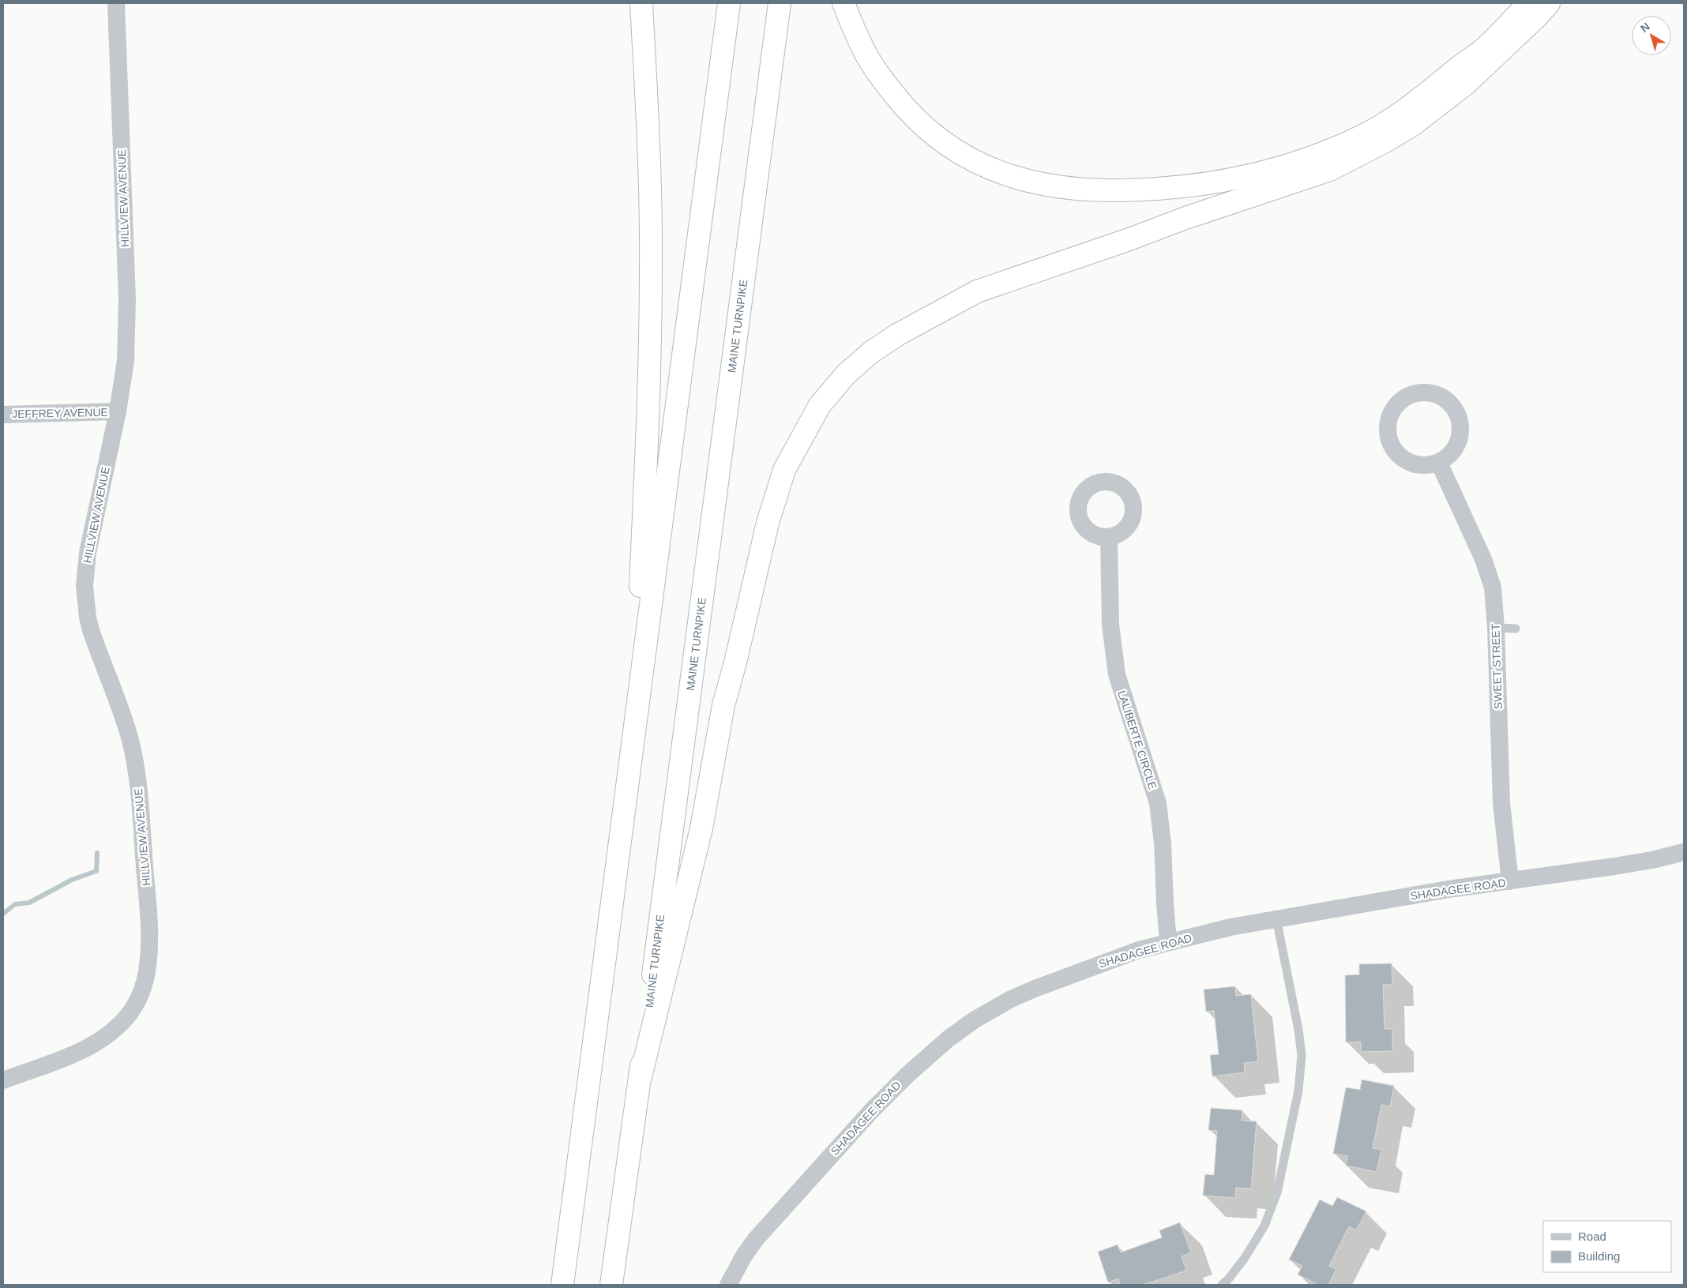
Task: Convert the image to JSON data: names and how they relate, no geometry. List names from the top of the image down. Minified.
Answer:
{"streets":{"highway":["MAINE TURNPIKE"],"street":["HILLVIEW AVENUE","JEFFREY AVENUE","SWEET STREET","LALIBERTE CIRCLE","SHADAGEE ROAD"]},"crossings":[["HILLVIEW AVENUE","JEFFREY AVENUE"],["SWEET STREET","SHADAGEE ROAD"],["LALIBERTE CIRCLE","SHADAGEE ROAD"]],"legend":["Road","Building"],"north":"top left"}
